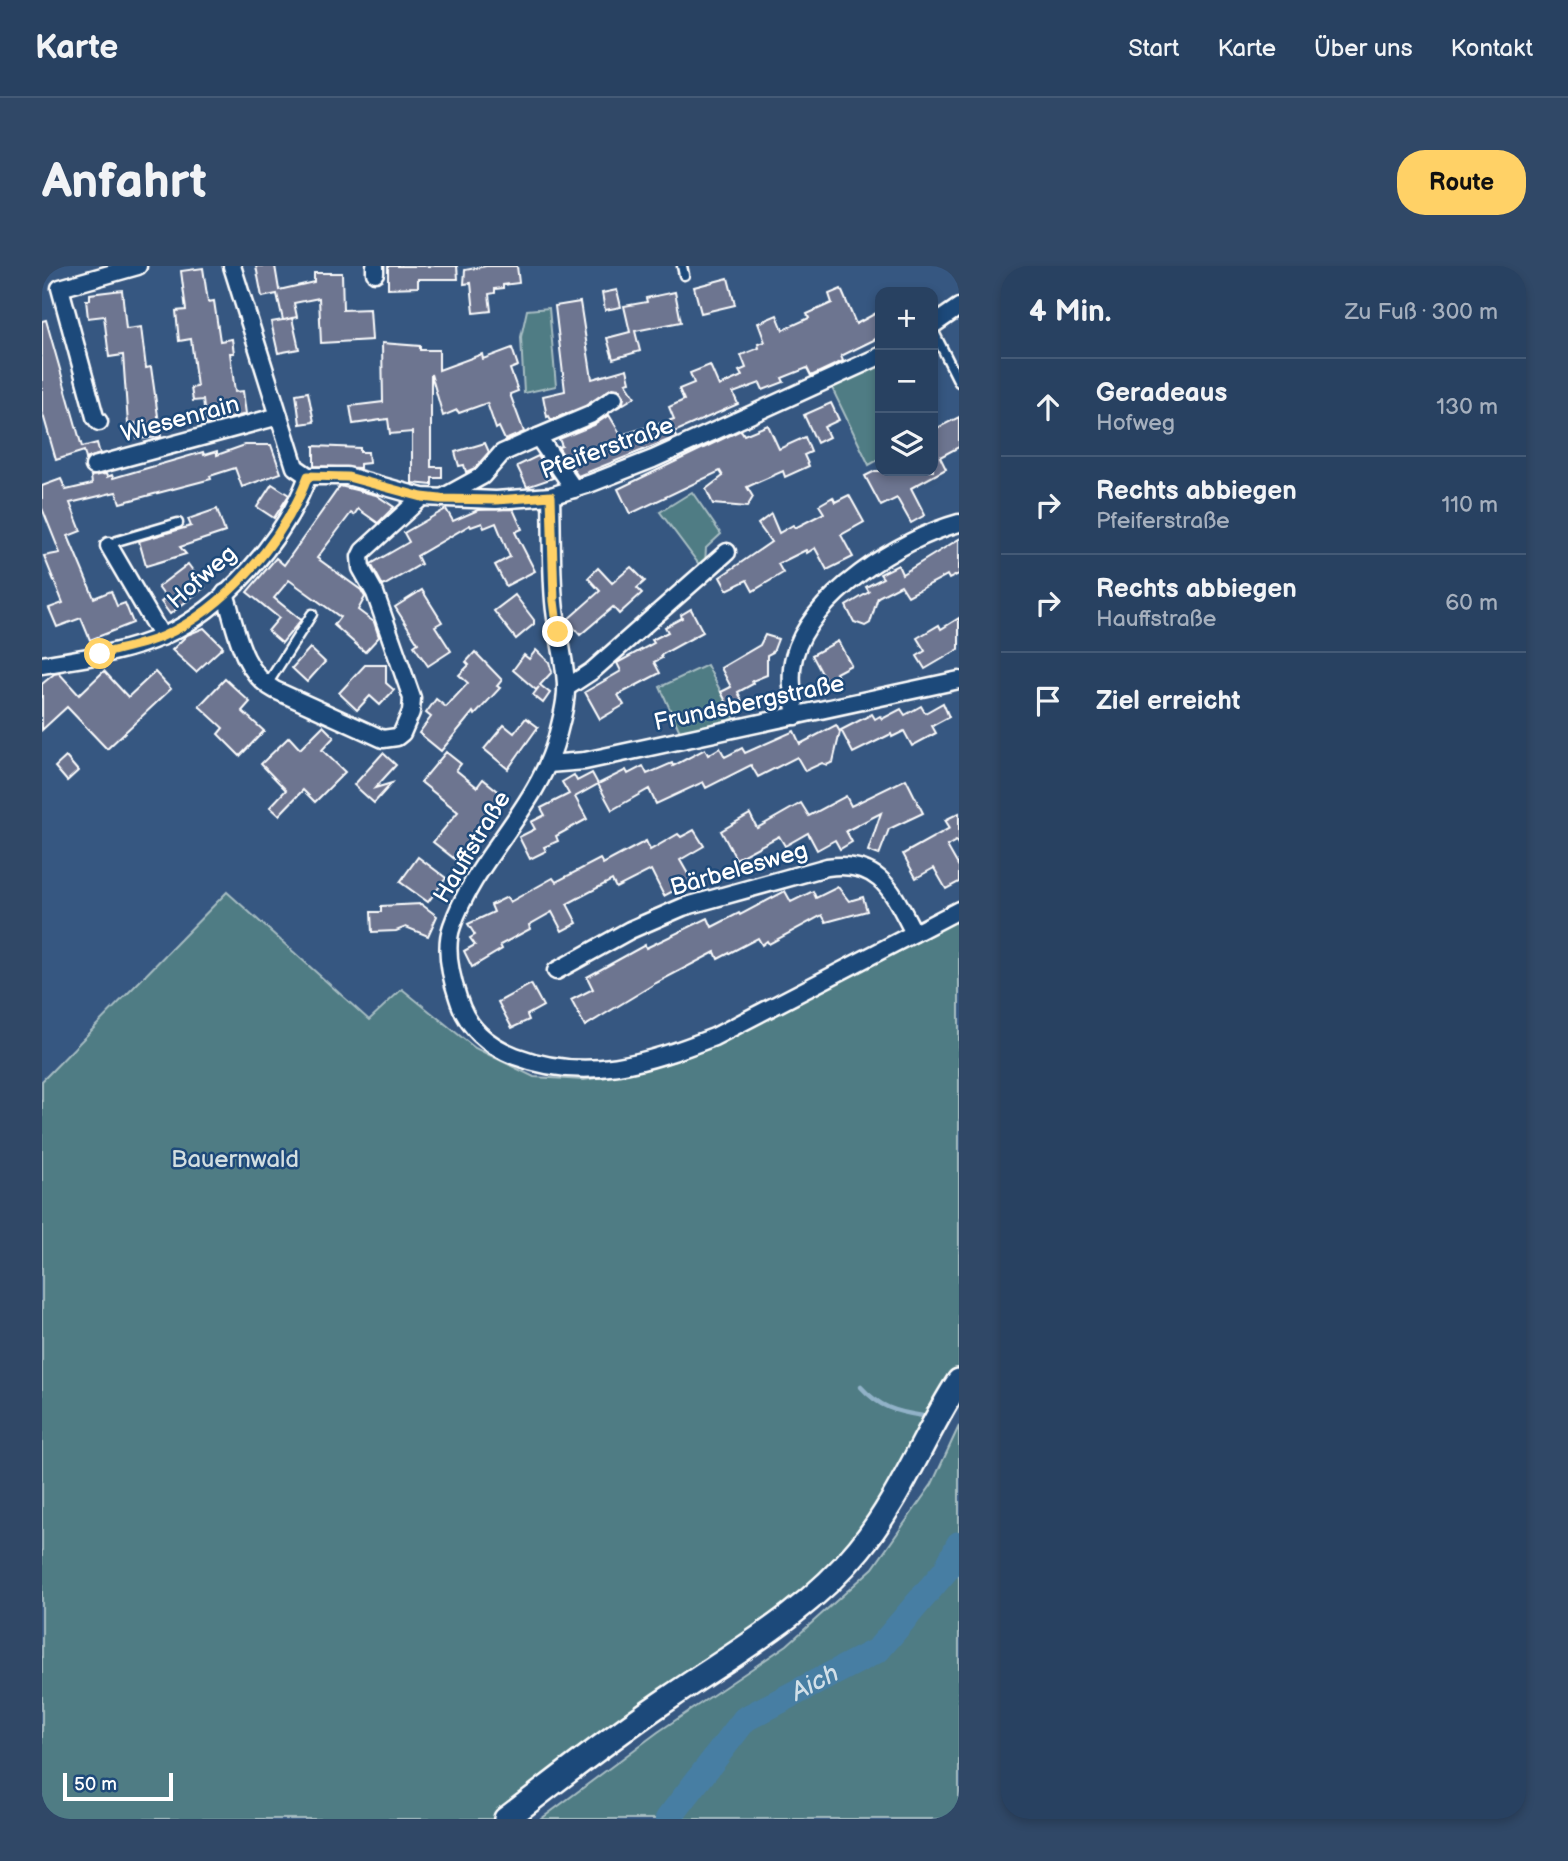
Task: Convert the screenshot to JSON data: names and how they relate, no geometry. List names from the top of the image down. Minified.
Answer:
{"streets":{"street":["Wiesenrain","Pfeiferstraße","Hofweg","Frundsbergstraße","Hauffstraße","Bärbelesweg"]},"crossings":[["Pfeiferstraße","Hofweg"],["Pfeiferstraße","Hauffstraße"],["Frundsbergstraße","Hauffstraße"],["Hauffstraße","Bärbelesweg"]],"water":["Aich"],"parks":["Bauernwald"],"scale_bar":"50 m","page":{"header":"Karte","nav":["Start","Karte","Über uns","Kontakt"],"buttons":"Route","title":"Anfahrt","heading":["4 Min.","Zu Fuß · 300 m"],"map_buttons":["+","−"],"list":[["Geradeaus","Hofweg","130 m"],["Rechts abbiegen","Pfeiferstraße","110 m"],["Rechts abbiegen","Hauffstraße","60 m"],"Ziel erreicht"],"scale":"50 m"}}
